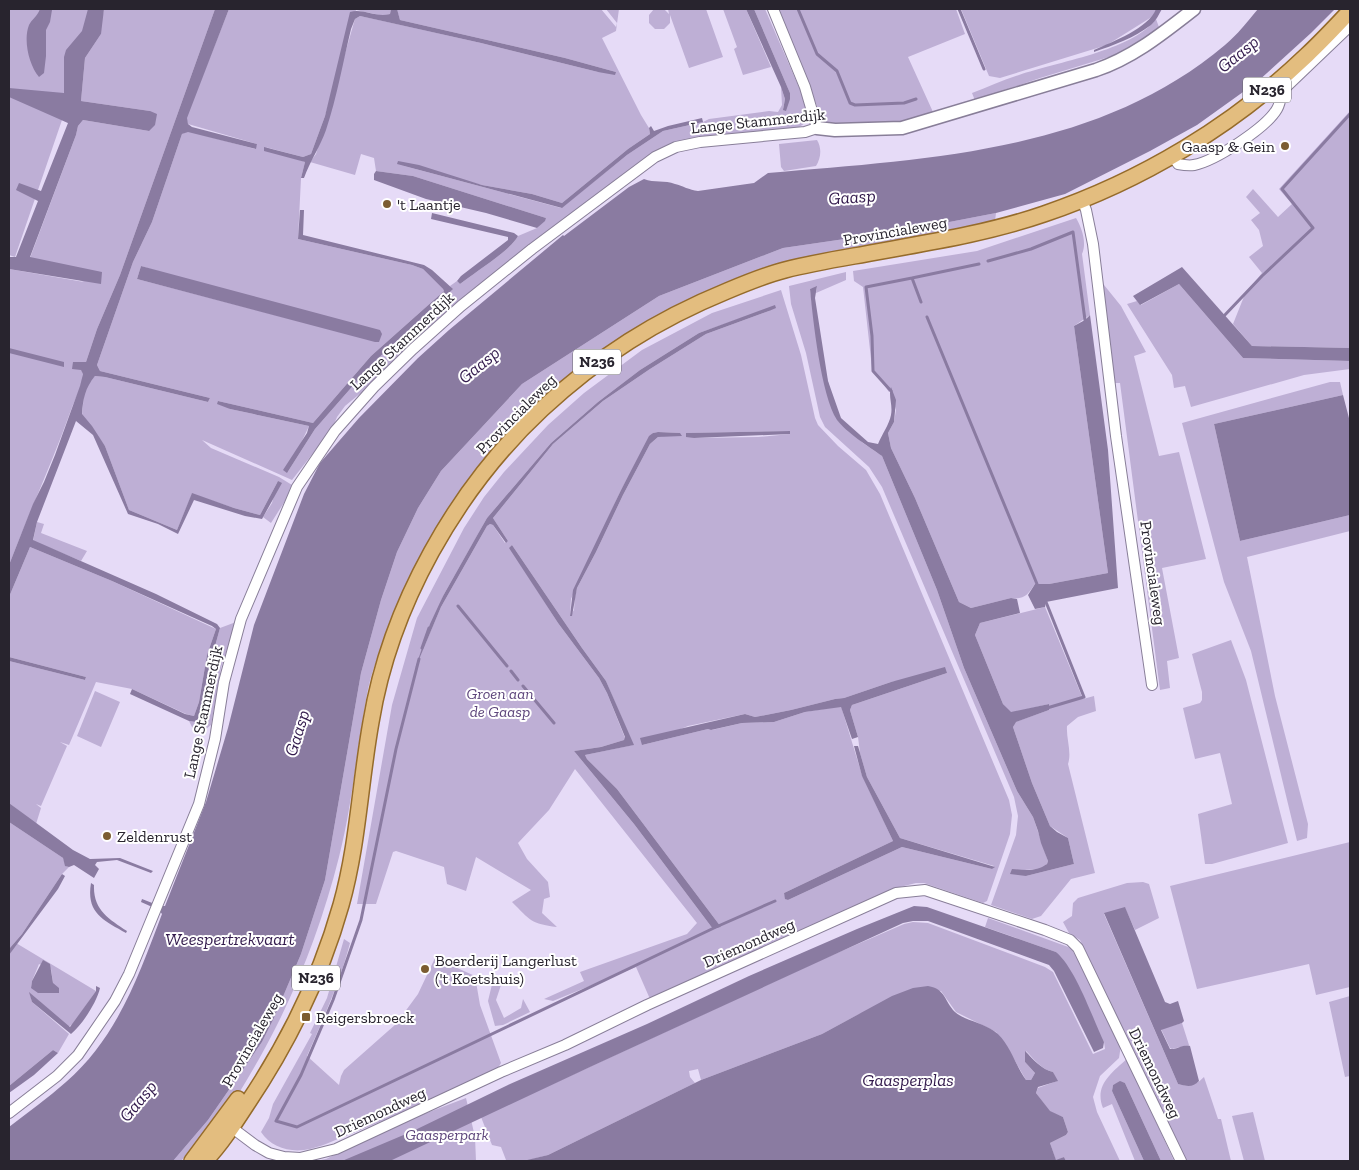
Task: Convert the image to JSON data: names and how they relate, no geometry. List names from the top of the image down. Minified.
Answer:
{"streets":{"main road":["N236","Provincialeweg"],"street":["Lange Stammerdijk","Driemondweg"]},"crossings":[["Provincialeweg","Driemondweg"]],"water":["Gaasp","Weespertrekvaart","Gaasperplas"],"parks":["Groen aan de Gaasp","Gaasperpark"],"places":{"other":["Gaasp & Gein","'t Laantje","Zeldenrust","Boerderij Langerlust ('t Koetshuis)"],"transit":["Reigersbroeck"]}}
